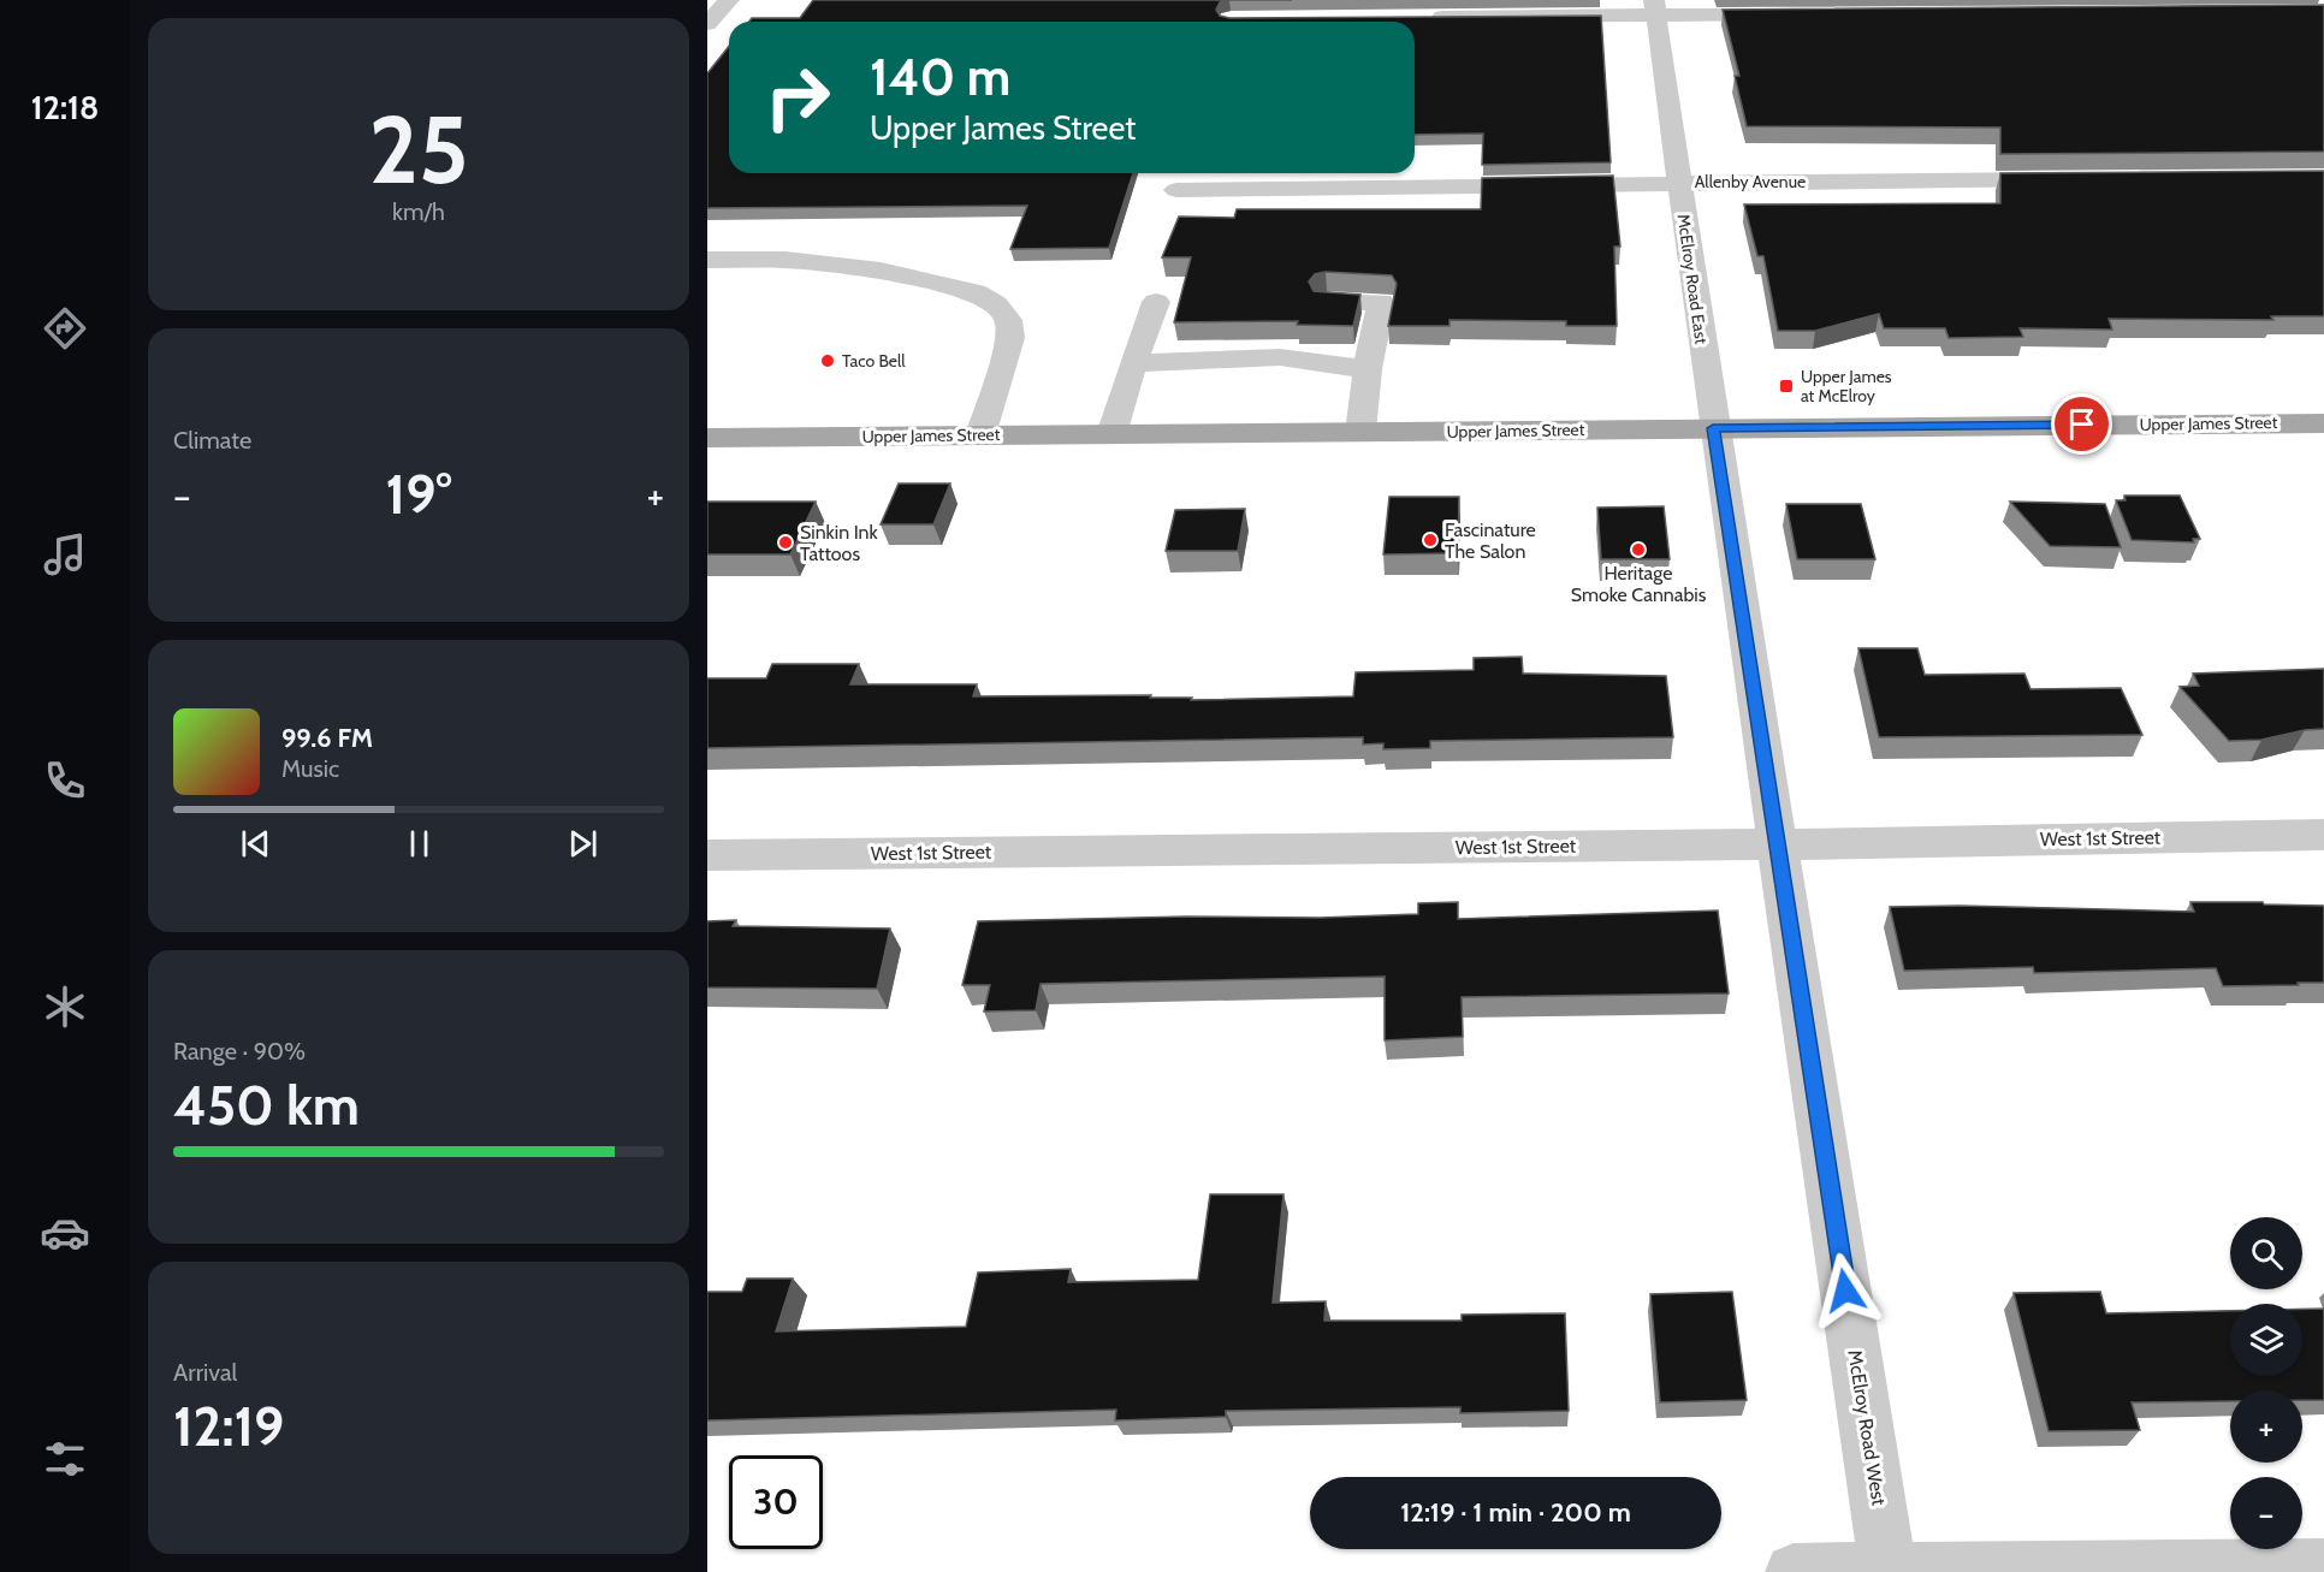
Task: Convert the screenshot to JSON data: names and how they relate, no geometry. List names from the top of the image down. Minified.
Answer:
{"streets":{"main road":["Upper James Street"],"street":["Allenby Avenue","McElroy Road East","West 1st Street","McElroy Road West"]},"crossings":[["Allenby Avenue","McElroy Road East"],["McElroy Road East","Upper James Street"],["McElroy Road East","McElroy Road West"],["Upper James Street","McElroy Road West"],["West 1st Street","McElroy Road West"]],"places":{"other":["Taco Bell","Fascinature The Salon","Sinkin Ink Tattoos","Heritage Smoke Cannabis"],"transit":["Upper James at McElroy"]},"page":{"tabs":"12:18","tile":[["25","km/h"],"Climate",["Range · 90%","450 km"],["Arrival","12:19"]],"turn":["140 m","Upper James Street"],"heat":["−","19°","+"],"song":["99.6 FM","Music"],"map_buttons":["+","−"],"limit":"30","trip":"12:19 · 1 min · 200 m"}}
